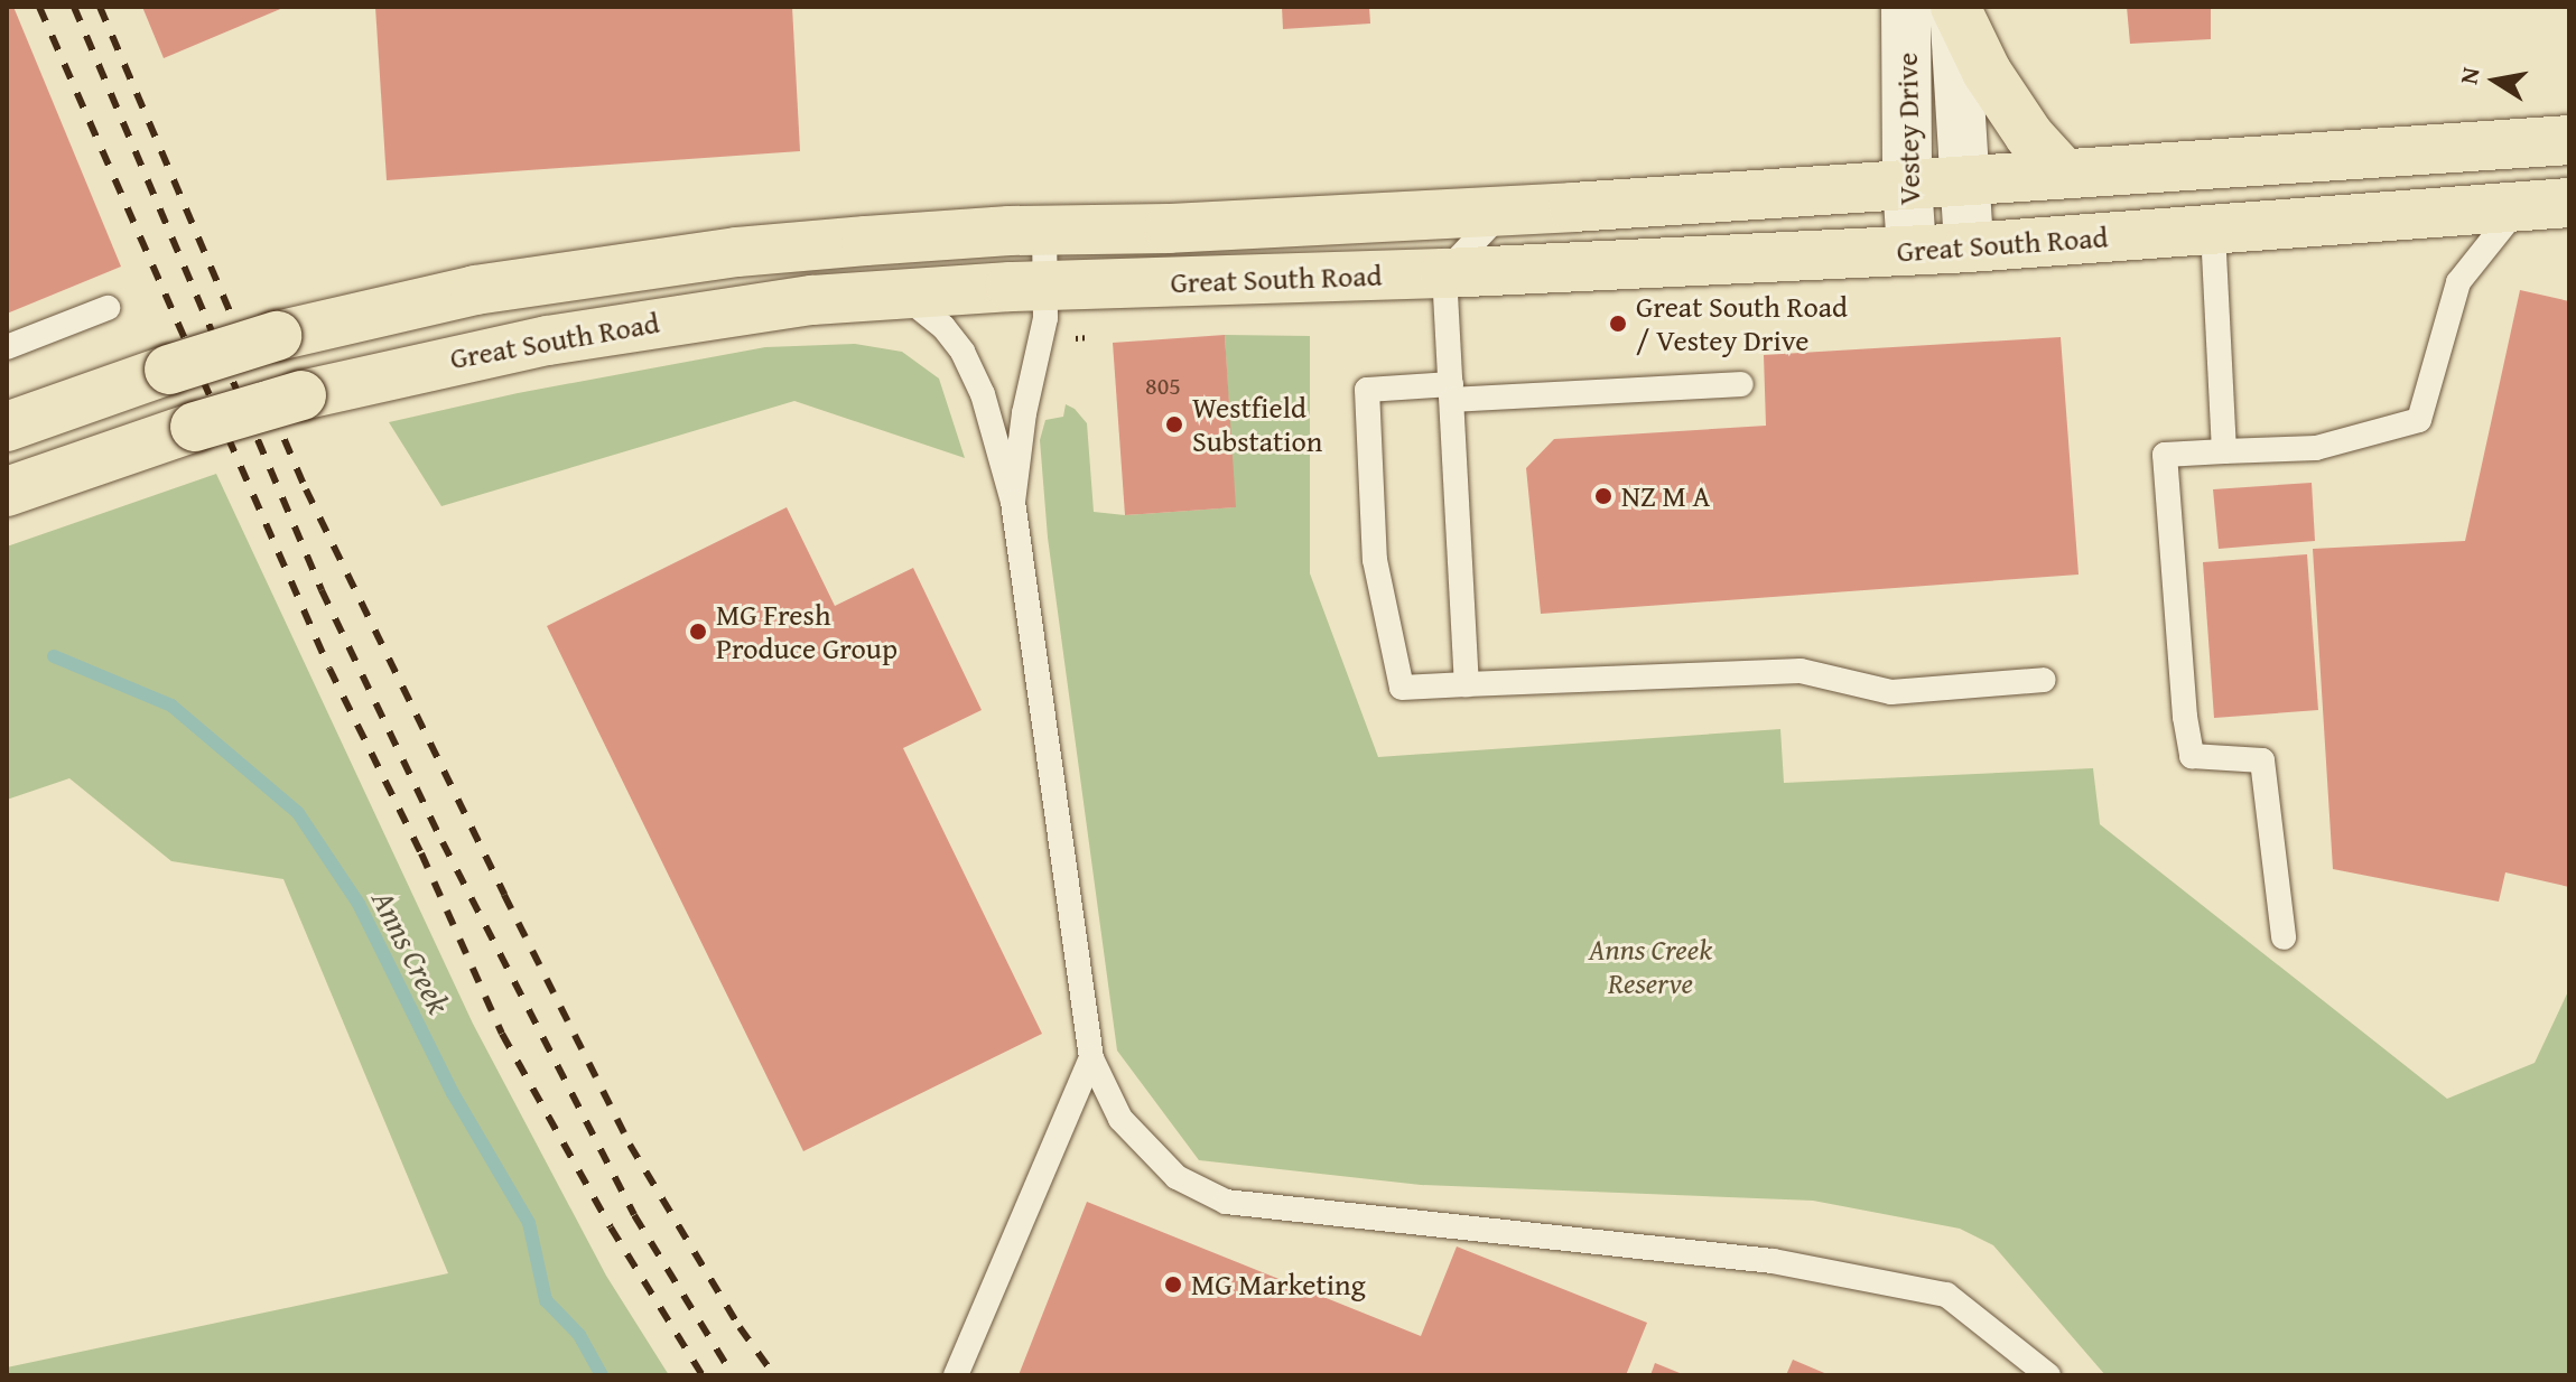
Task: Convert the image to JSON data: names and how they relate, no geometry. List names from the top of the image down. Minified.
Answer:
{"streets":{"main road":["Great South Road"],"street":["Vestey Drive"]},"crossings":[["Vestey Drive","Great South Road"]],"water":["Anns Creek"],"parks":["Anns Creek Reserve"],"places":["Great South Road / Vestey Drive","Westfield Substation","NZ M A","MG Fresh Produce Group","MG Marketing"],"house_numbers":["805"],"north":"left"}
